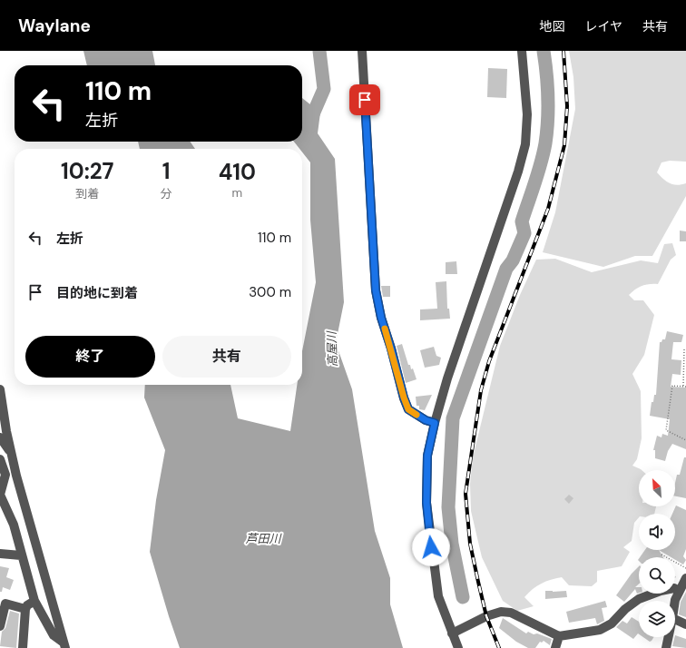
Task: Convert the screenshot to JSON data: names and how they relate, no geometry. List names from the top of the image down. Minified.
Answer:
{"water":["高屋川","芦田川"],"north":"top left","page":{"header":"Waylane","nav":["地図","レイヤ","共有"],"turn":["110 m","左折"],"eta":["10:27","到着","1","分","410","m"],"list":[{"name":"左折","value":"110 m"},{"name":"目的地に到着","value":"300 m"}],"buttons":["終了","共有"]}}
